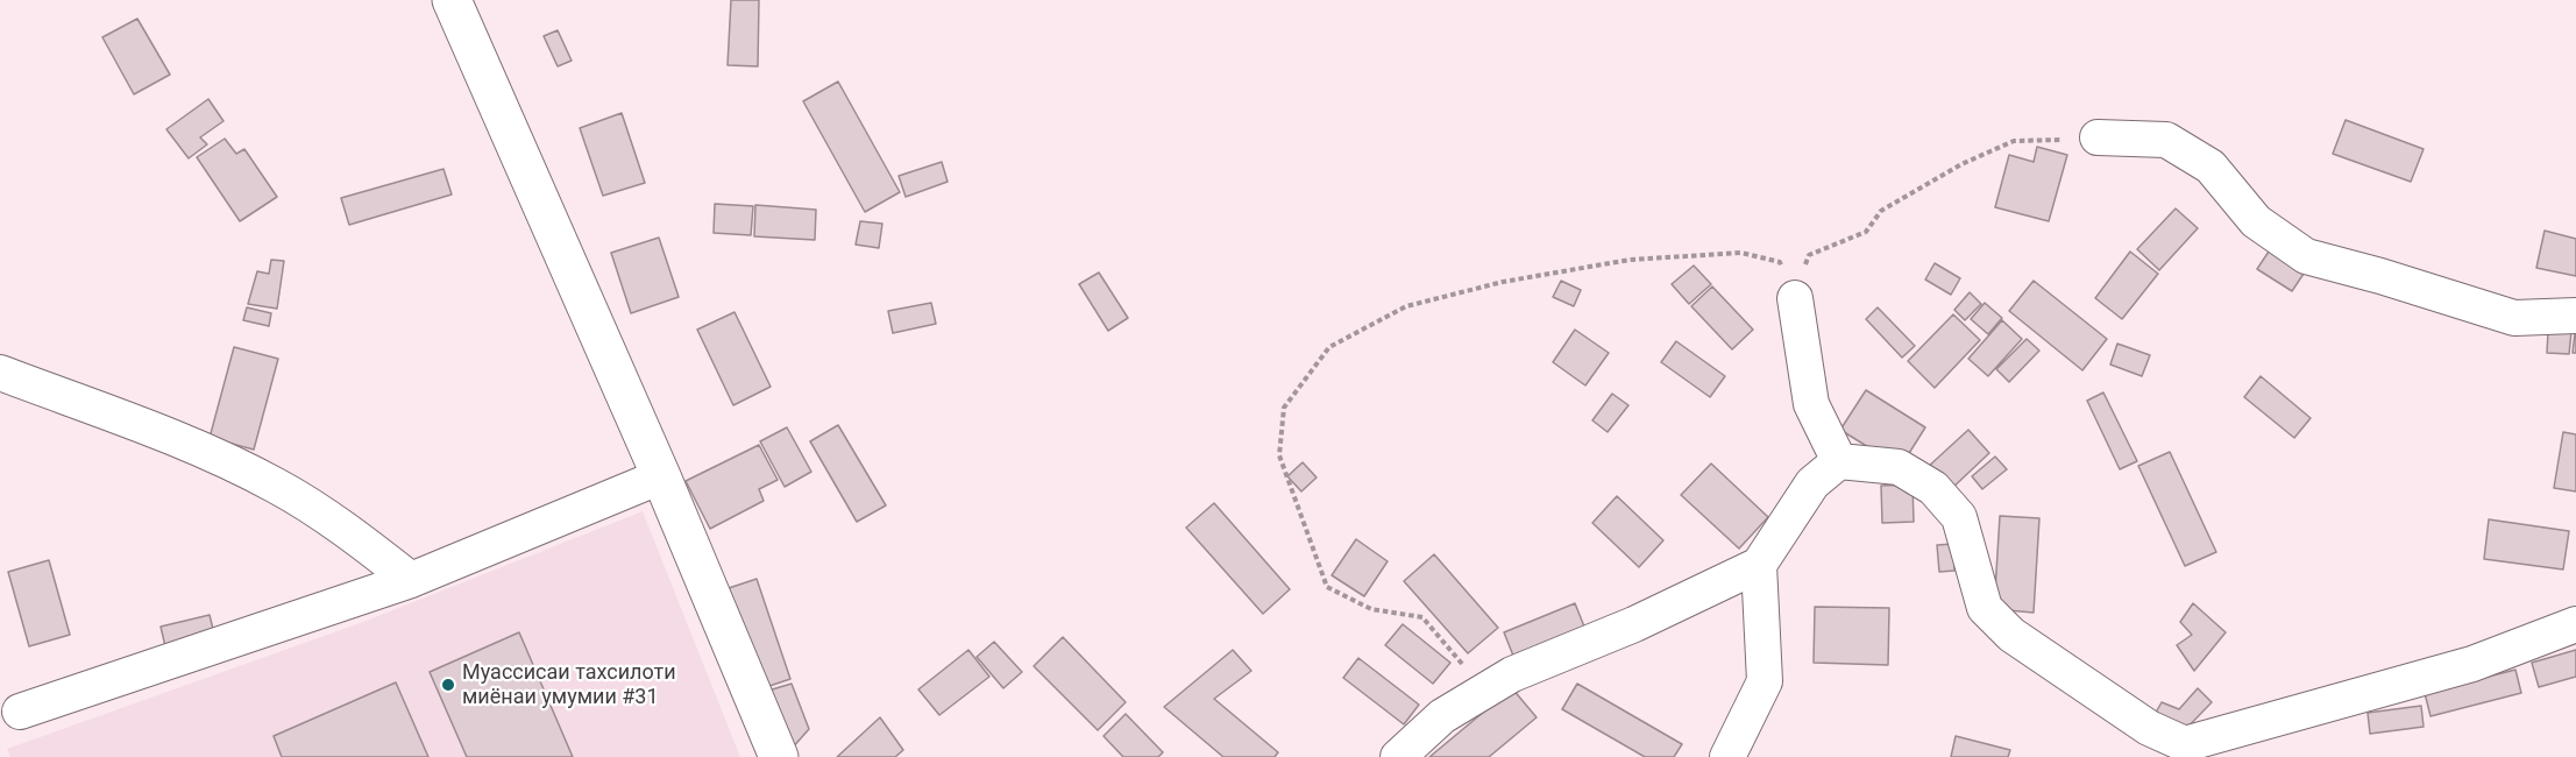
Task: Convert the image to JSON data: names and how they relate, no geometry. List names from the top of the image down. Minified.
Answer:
{"places":["Муассисаи тахсилоти миёнаи умумии #31"]}
